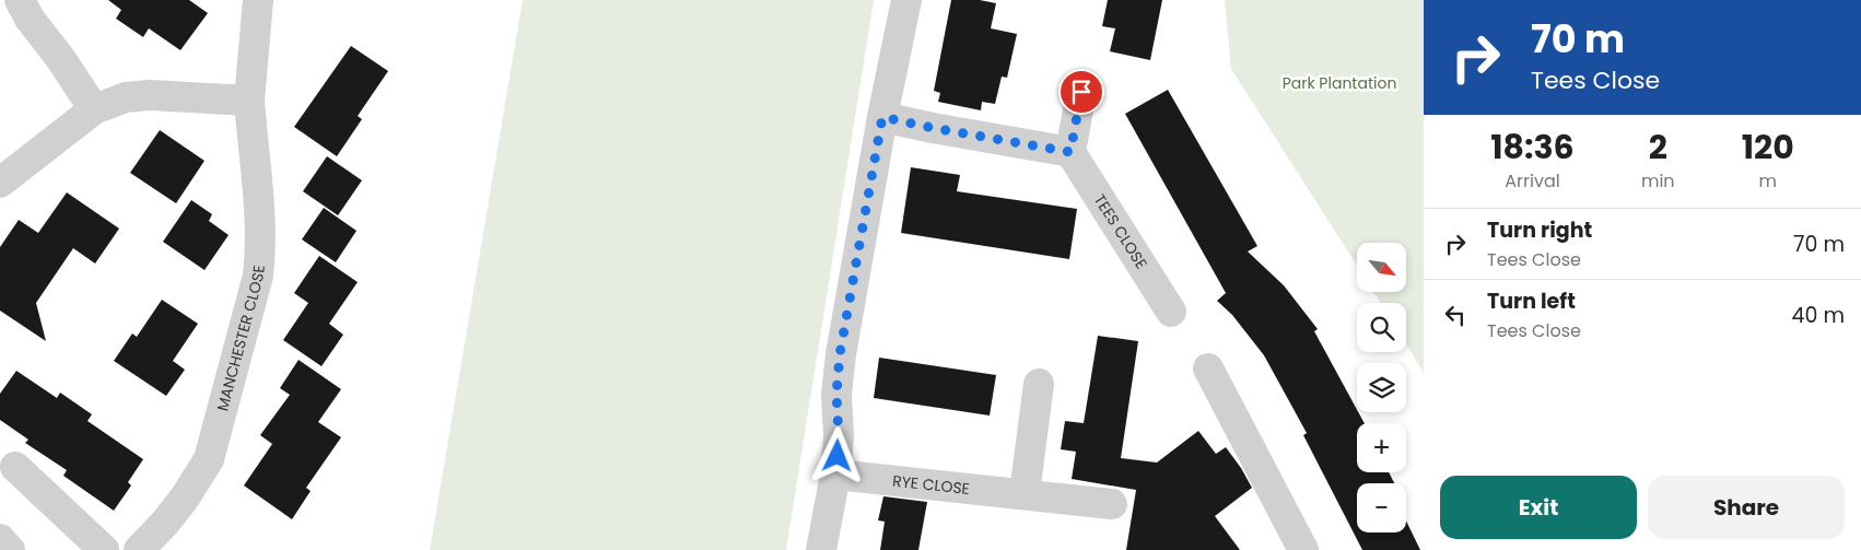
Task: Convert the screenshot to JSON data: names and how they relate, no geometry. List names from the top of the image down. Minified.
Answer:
{"streets":{"street":["TEES CLOSE","MANCHESTER CLOSE","RYE CLOSE"]},"parks":["Park Plantation"],"north":"bottom right","page":{"turn":["70 m","Tees Close"],"eta":["18:36","Arrival","2","min","120","m"],"list":[{"name":"Turn right","note":"Tees Close","value":"70 m"},{"name":"Turn left","note":"Tees Close","value":"40 m"}],"map_buttons":["+","−"],"buttons":["Exit","Share"]}}
